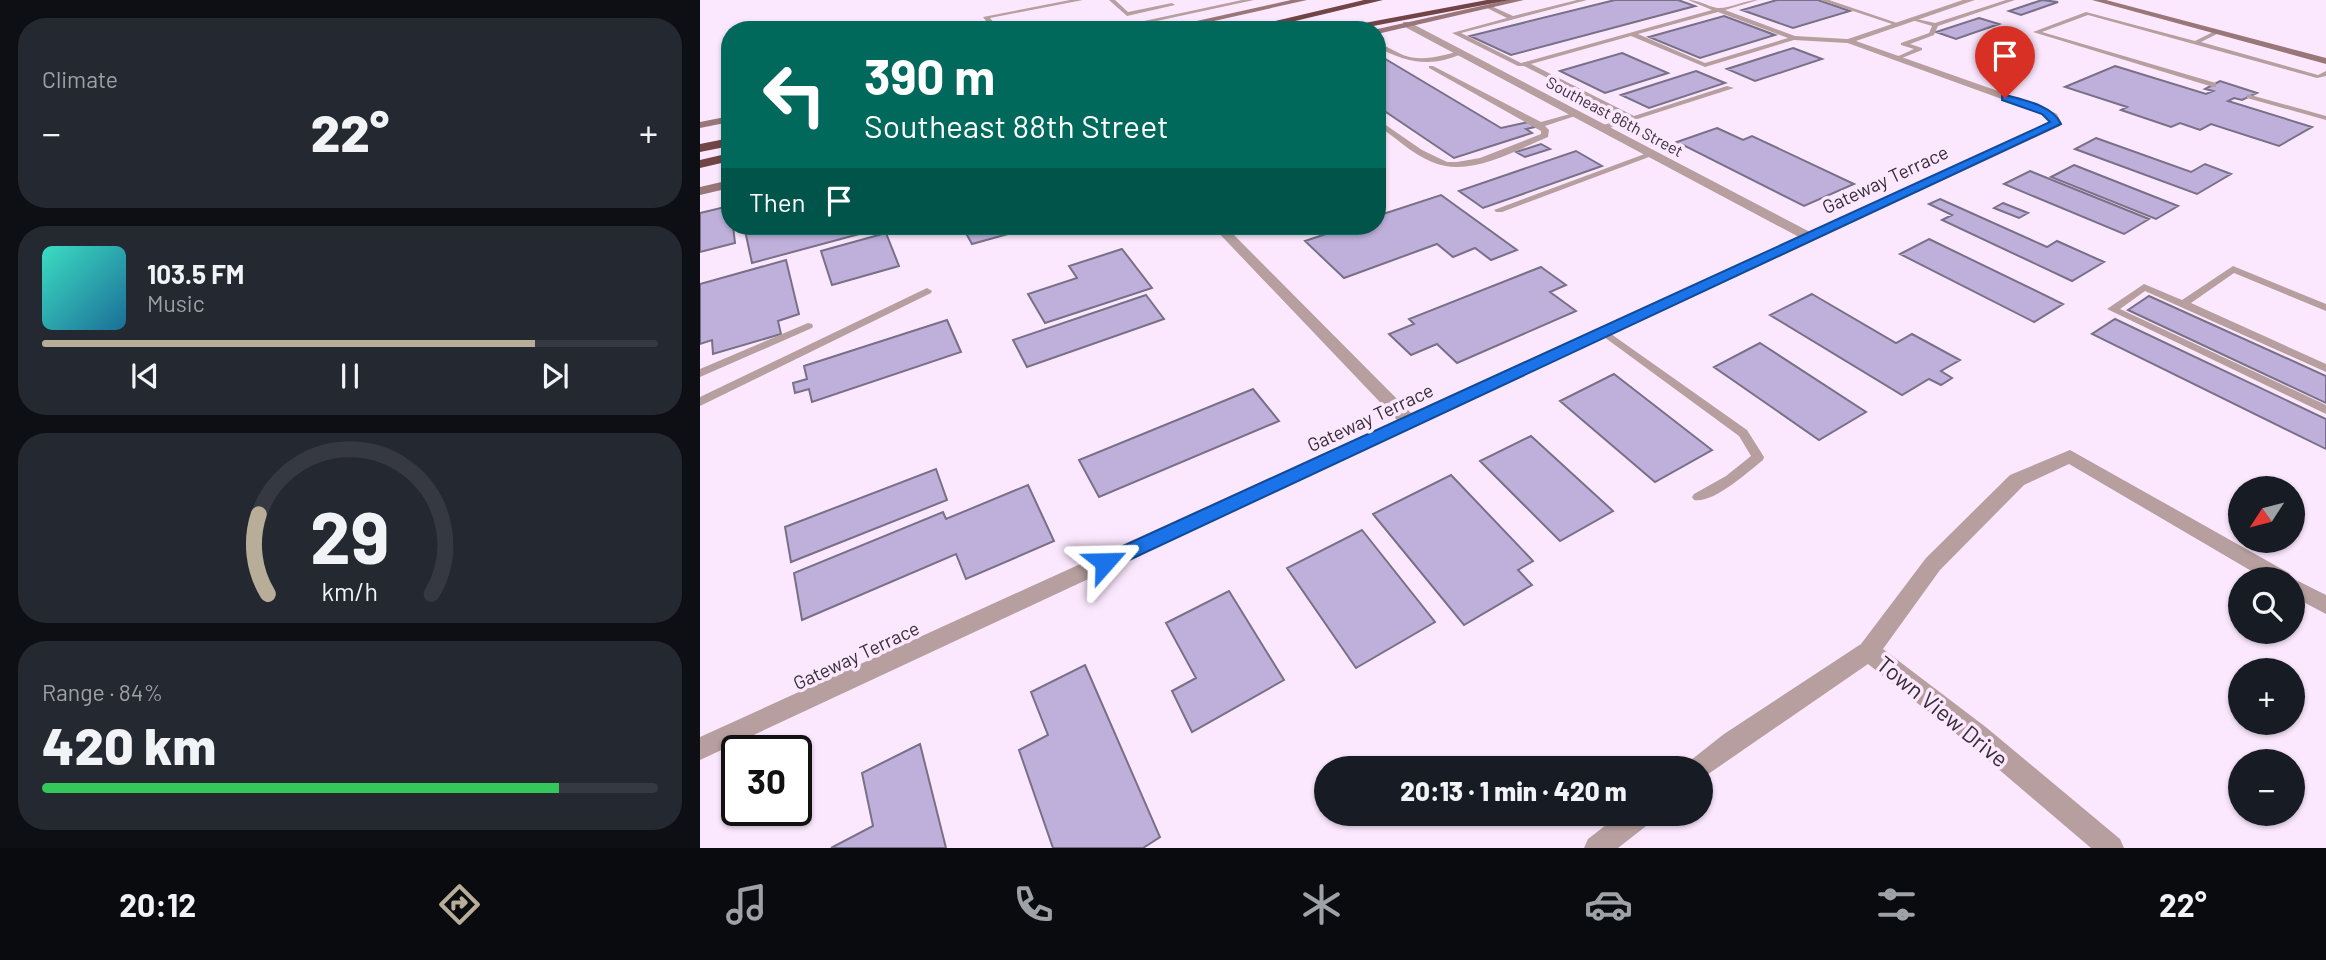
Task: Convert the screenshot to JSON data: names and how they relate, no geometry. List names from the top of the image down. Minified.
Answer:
{"streets":{"street":["Southeast 86th Street","Gateway Terrace","Town View Drive"]},"crossings":[["Southeast 86th Street","Gateway Terrace"]],"north":"bottom left","page":{"tile":["Climate",["Range · 84%","420 km"]],"turn":["390 m","Southeast 88th Street"],"heat":["−","22°","+"],"then":"Then","song":["103.5 FM","Music"],"map_buttons":["+","−"],"limit":"30","trip":"20:13 · 1 min · 420 m","tabs":["20:12","22°"],"gauge":["29","km/h"]}}
